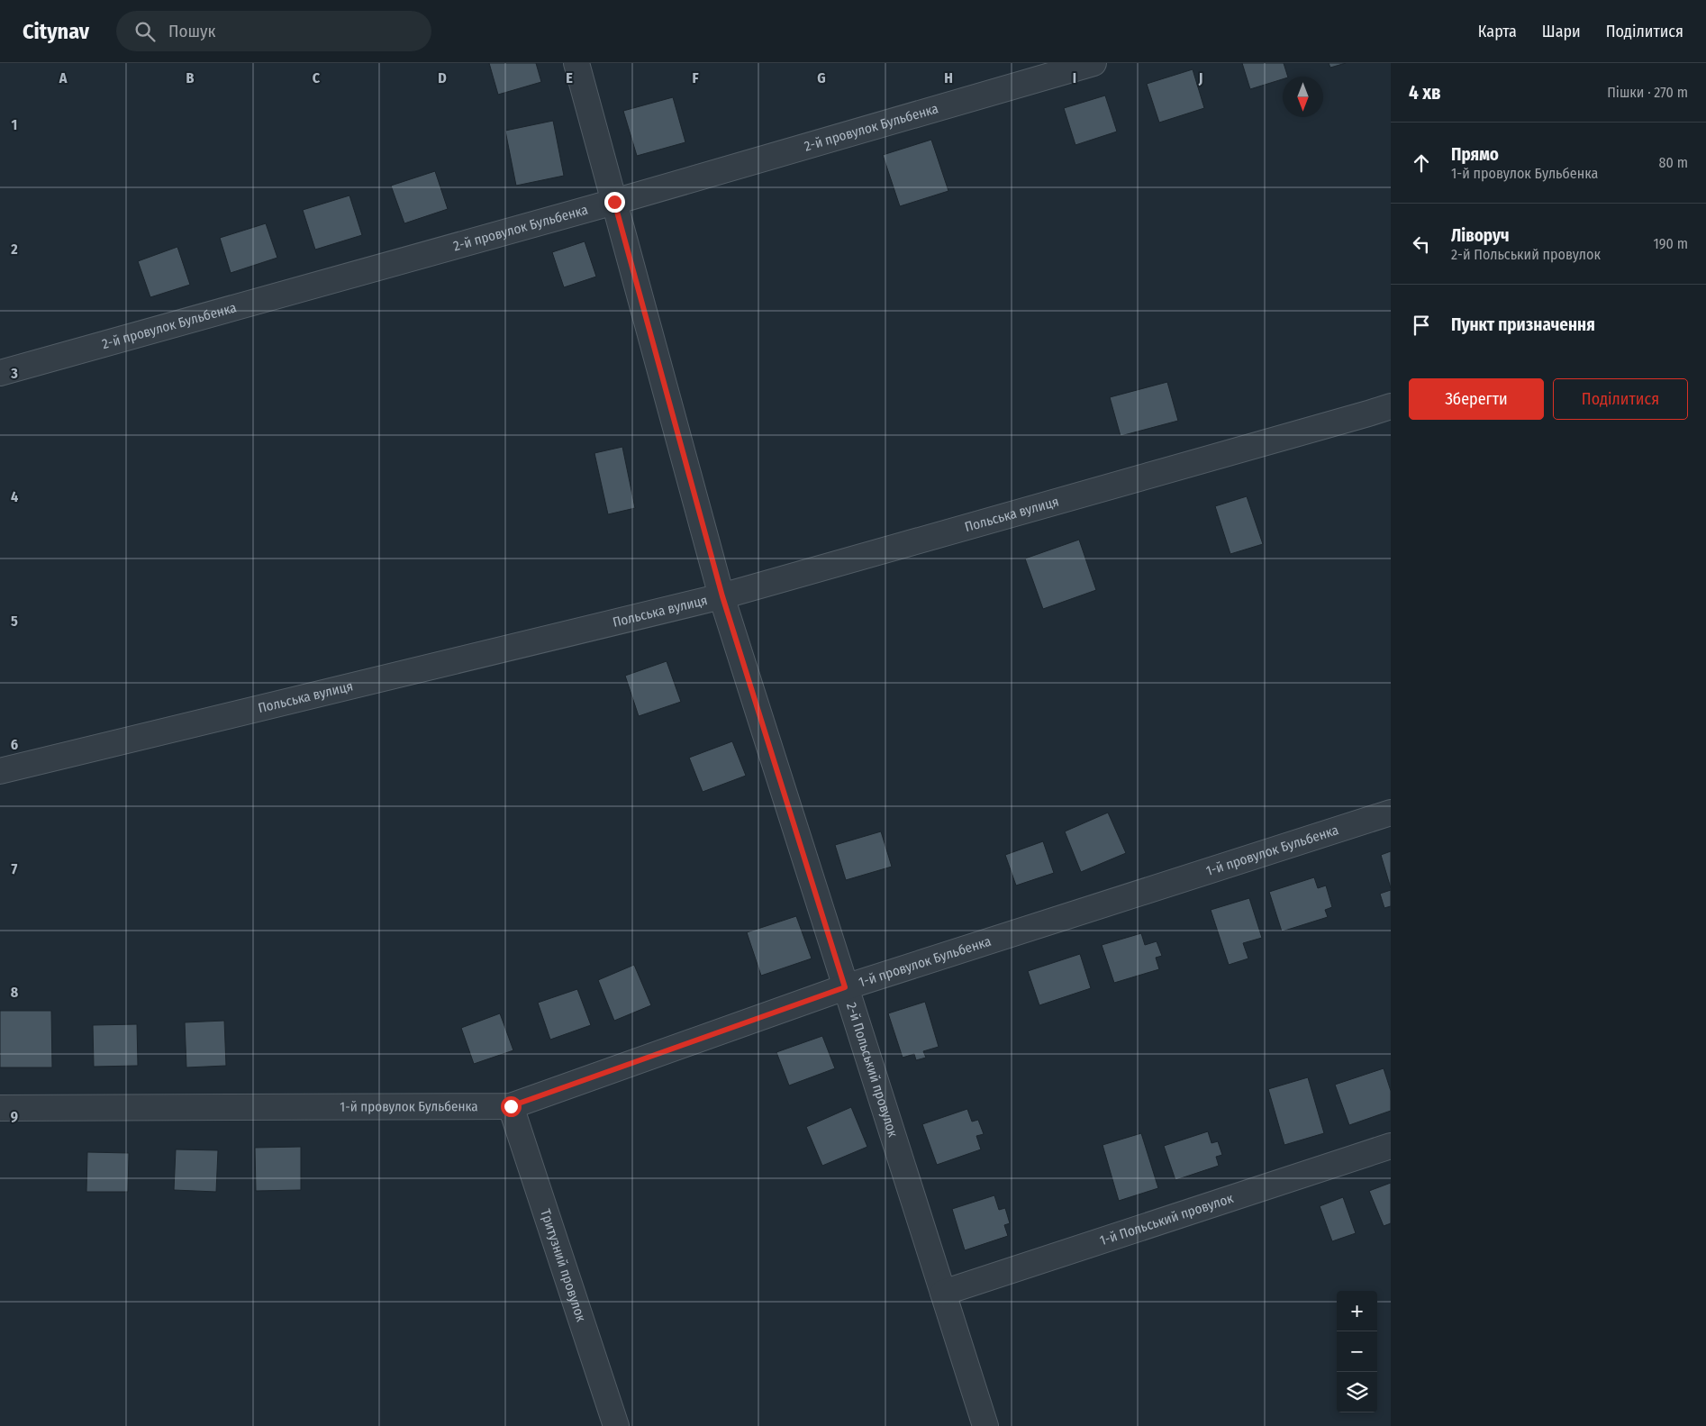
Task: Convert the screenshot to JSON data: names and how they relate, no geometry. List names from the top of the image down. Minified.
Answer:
{"streets":{"street":["2-й провулок Бульбенка","Польська вулиця","1-й провулок Бульбенка","2-й Польський провулок","1-й Польський провулок","Тритузний провулок"]},"crossings":[["2-й провулок Бульбенка","2-й Польський провулок"],["Польська вулиця","2-й Польський провулок"],["1-й провулок Бульбенка","2-й Польський провулок"],["1-й провулок Бульбенка","Тритузний провулок"],["2-й Польський провулок","1-й Польський провулок"]],"north":"bottom","page":{"header":"Citynav","search":"Пошук","nav":["Карта","Шари","Поділитися"],"heading":["4 хв","Пішки · 270 m"],"list":[["Прямо","1-й провулок Бульбенка","80 m"],["Ліворуч","2-й Польський провулок","190 m"],"Пункт призначення"],"buttons":["Зберегти","Поділитися"],"map_buttons":["+","−"]},"grid":{"columns":["A","B","C","D","E","F","G","H","I","J"],"rows":["1","2","3","4","5","6","7","8","9"]}}
